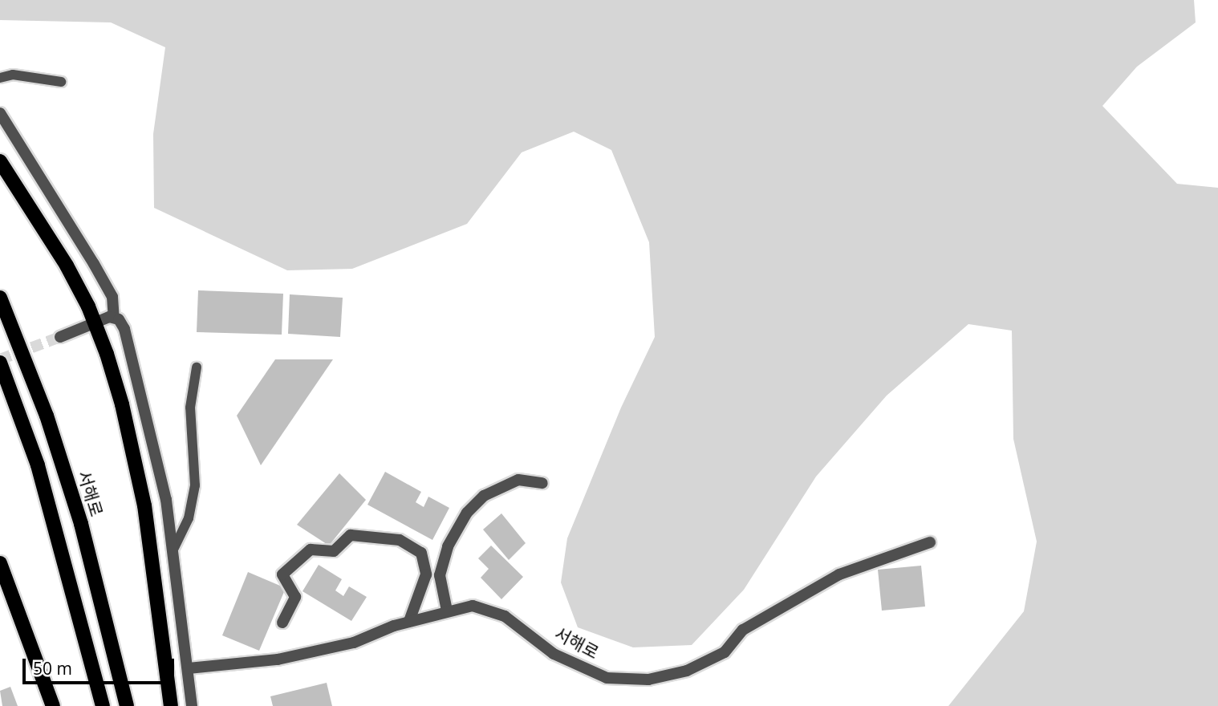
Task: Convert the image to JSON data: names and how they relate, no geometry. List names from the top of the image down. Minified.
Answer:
{"streets":{"main road":["서해로"]},"scale_bar":"50 m"}
